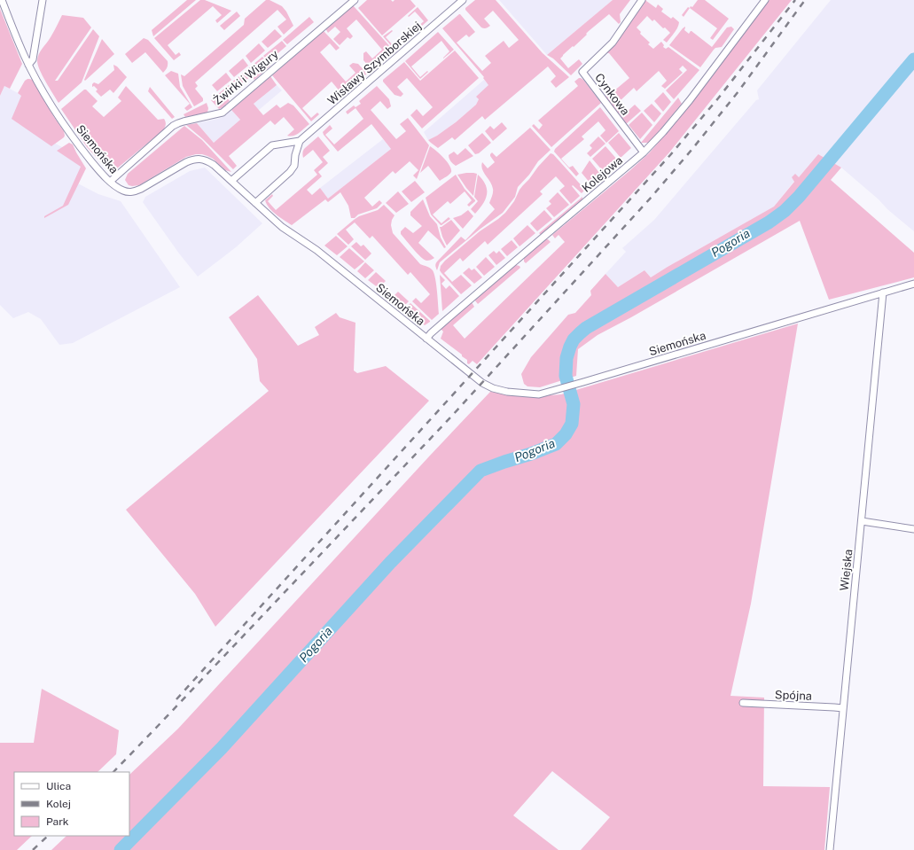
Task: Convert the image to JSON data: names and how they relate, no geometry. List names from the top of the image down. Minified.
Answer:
{"streets":{"street":["Wisławy Szymborskiej","Żwirki i Wigury","Cynkowa","Siemońska","Kolejowa","Wiejska","Spójna"]},"crossings":[["Żwirki i Wigury","Siemońska"],["Cynkowa","Kolejowa"],["Siemońska","Kolejowa"],["Siemońska","Wiejska"],["Wiejska","Spójna"]],"water":["Pogoria"],"legend":["Ulica","Kolej","Park"]}
